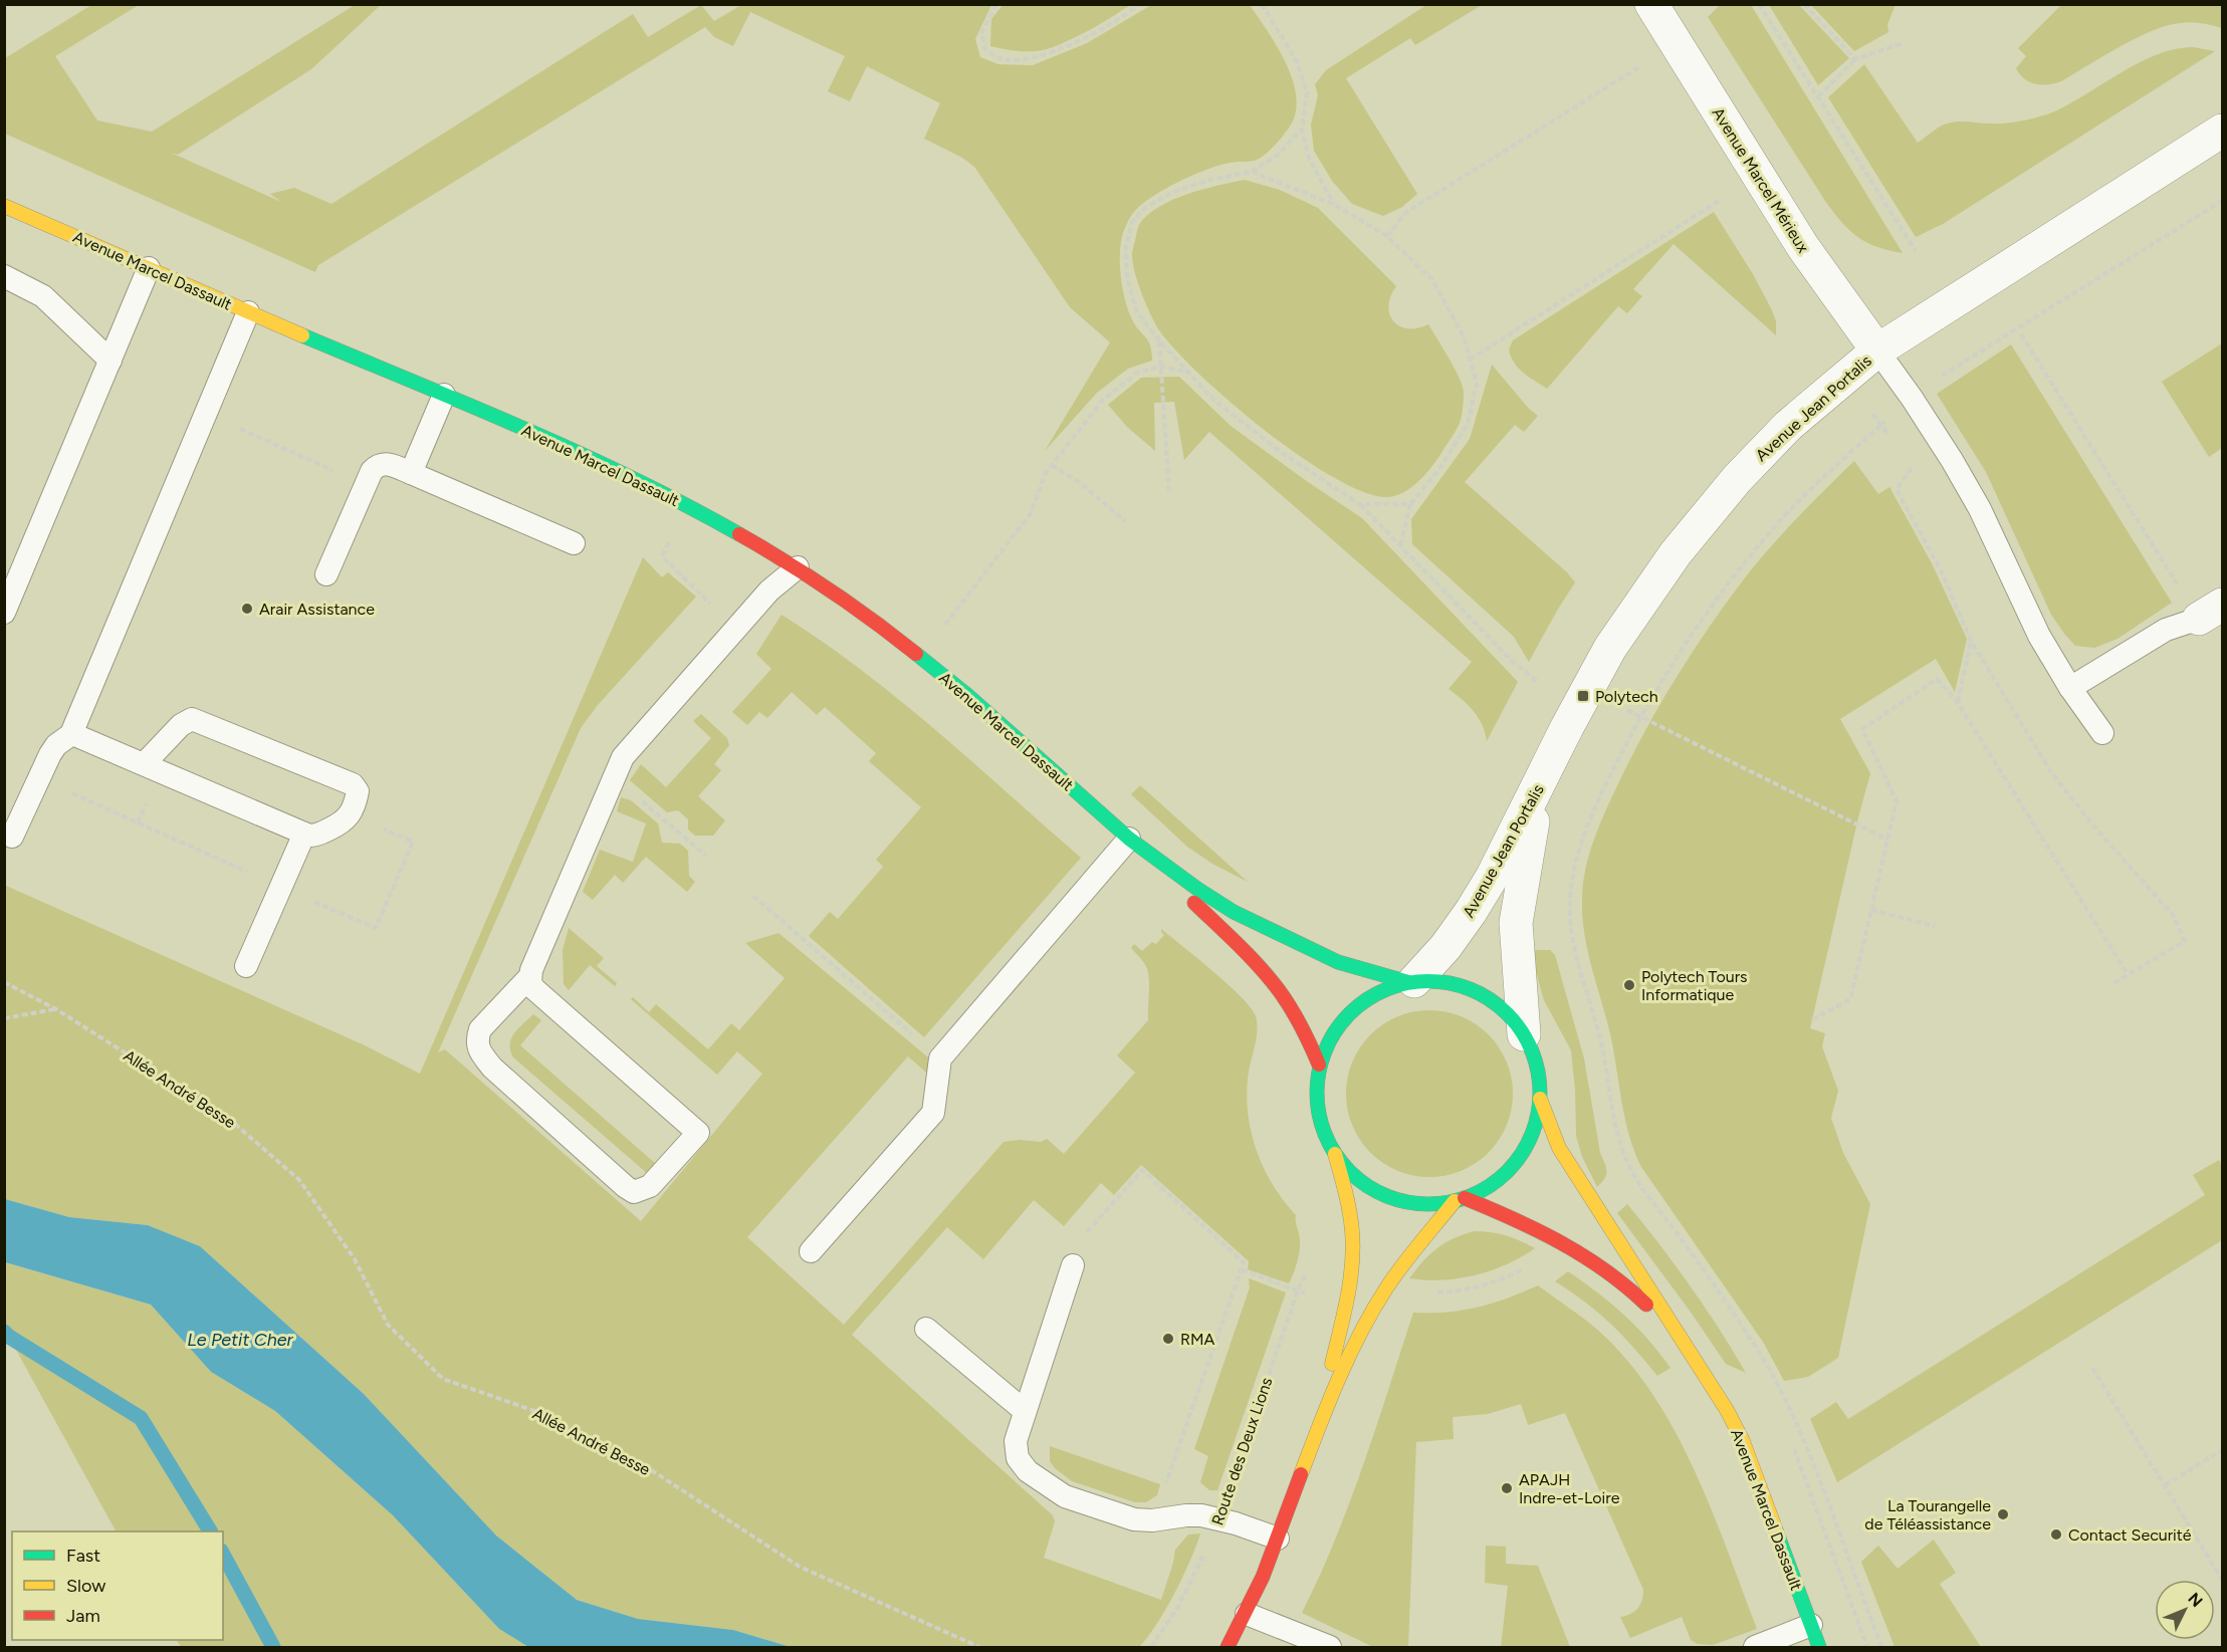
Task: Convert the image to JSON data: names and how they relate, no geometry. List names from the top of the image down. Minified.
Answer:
{"streets":{"street":["Avenue Marcel Mérieux","Avenue Marcel Dassault","Avenue Jean Portalis"],"path":["Allée André Besse","Route des Deux Lions"]},"crossings":[["Avenue Marcel Mérieux","Avenue Jean Portalis"],["Avenue Marcel Dassault","Avenue Jean Portalis"]],"water":["Le Petit Cher"],"places":{"other":["Arair Assistance","Polytech Tours Informatique","RMA","APAJH Indre-et-Loire","La Tourangelle de Téléassistance","Contact Securité"],"transit":["Polytech"]},"legend":["Fast","Slow","Jam"],"north":"top right"}
